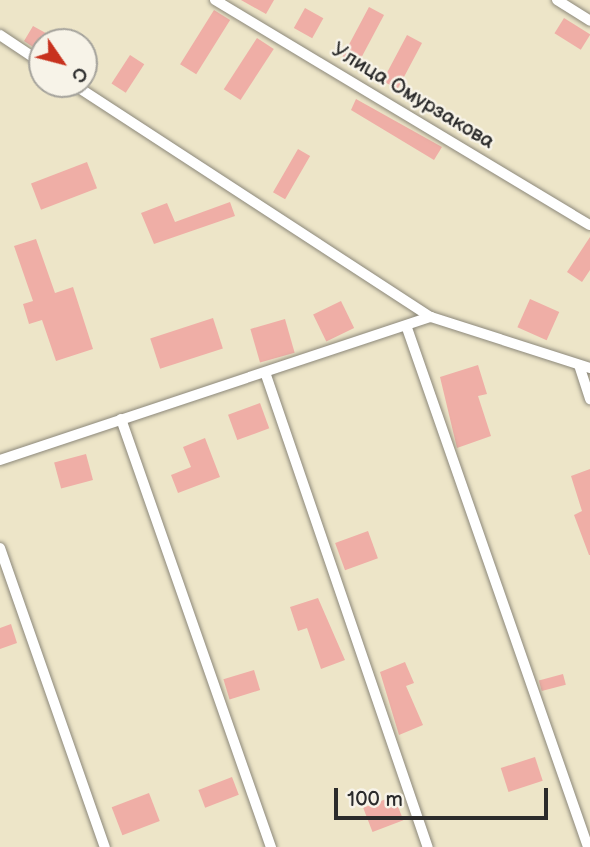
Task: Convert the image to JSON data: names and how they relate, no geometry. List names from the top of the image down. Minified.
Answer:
{"streets":{"street":["Улица Омурзакова"]},"scale_bar":"100 m","north":"bottom right"}
